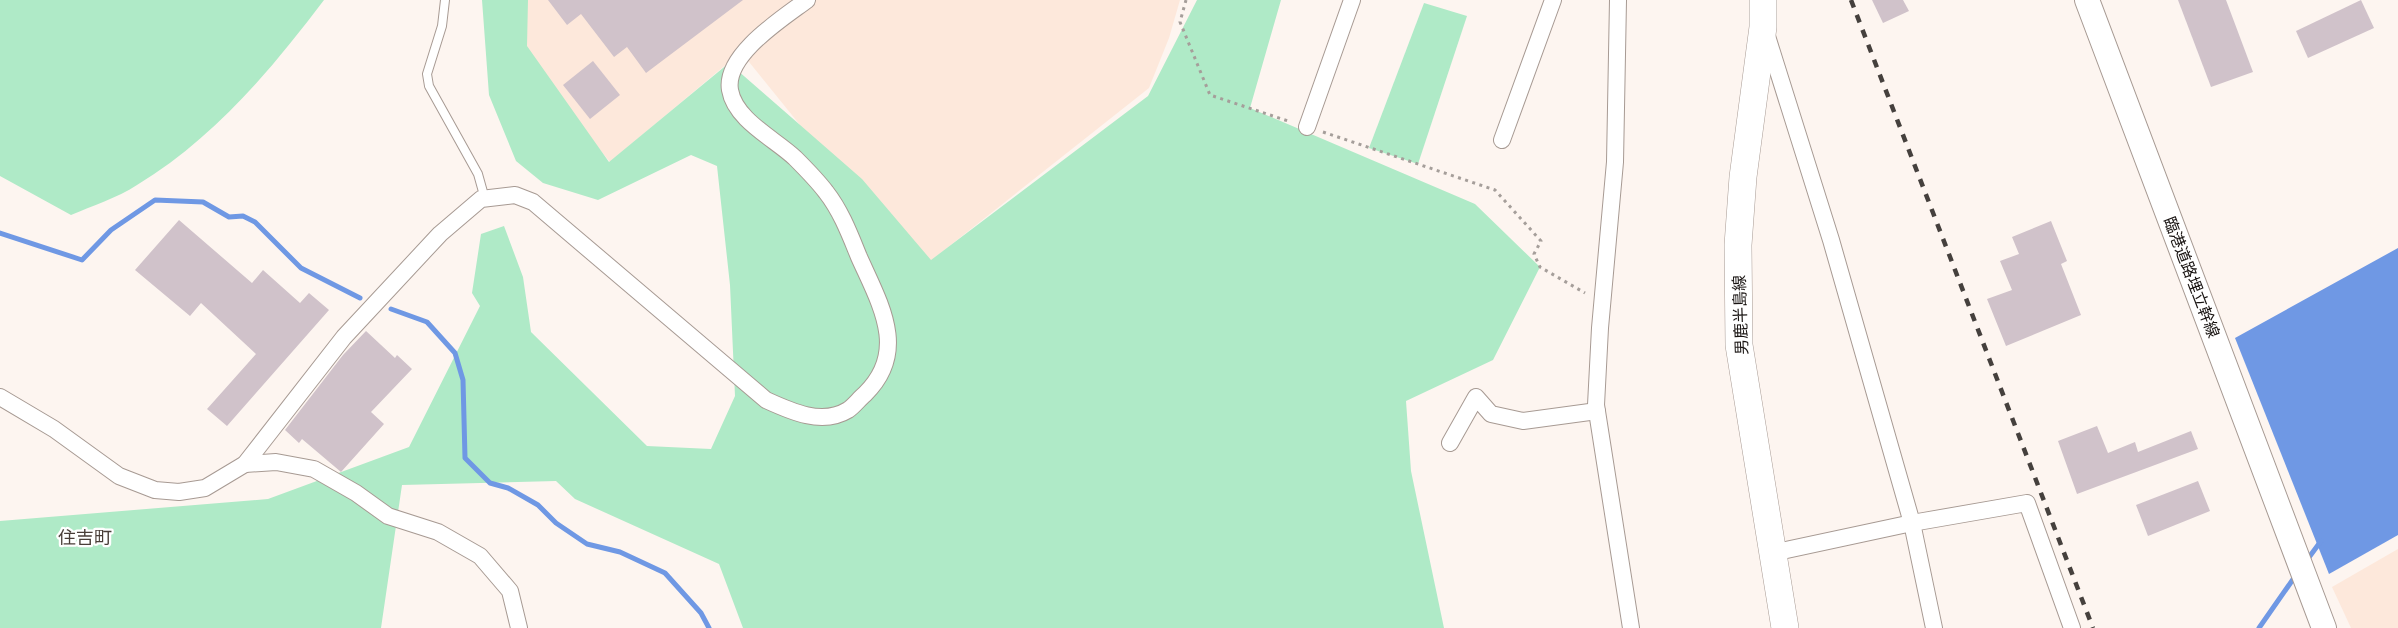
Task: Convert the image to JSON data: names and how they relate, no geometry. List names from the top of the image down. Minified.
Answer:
{"streets":{"main road":["男鹿半島線"],"street":["臨港道路埋立幹線"]},"districts":["住吉町"]}
